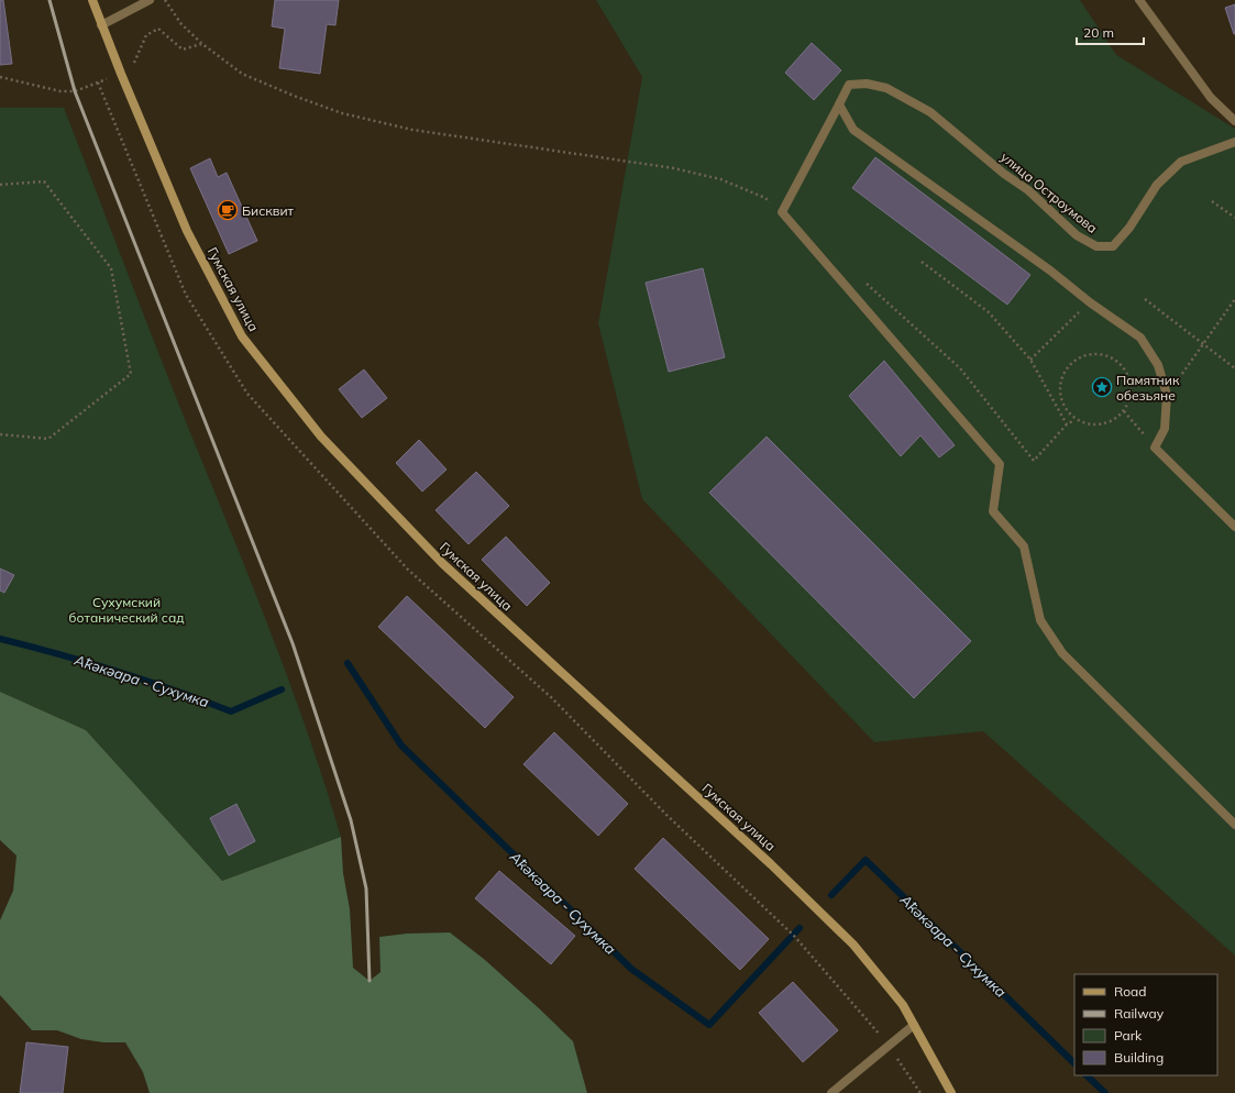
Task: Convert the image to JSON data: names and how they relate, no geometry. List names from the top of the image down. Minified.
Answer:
{"streets":{"street":["улица Остроумова","Гумская улица"]},"water":["Аҟәкәара - Сухумка"],"parks":["Сухумский ботанический сад"],"places":{"cafe":["Бисквит"],"place":["Памятник обезьяне"]},"legend":["Road","Railway","Park","Building"],"scale_bar":"20 m"}
